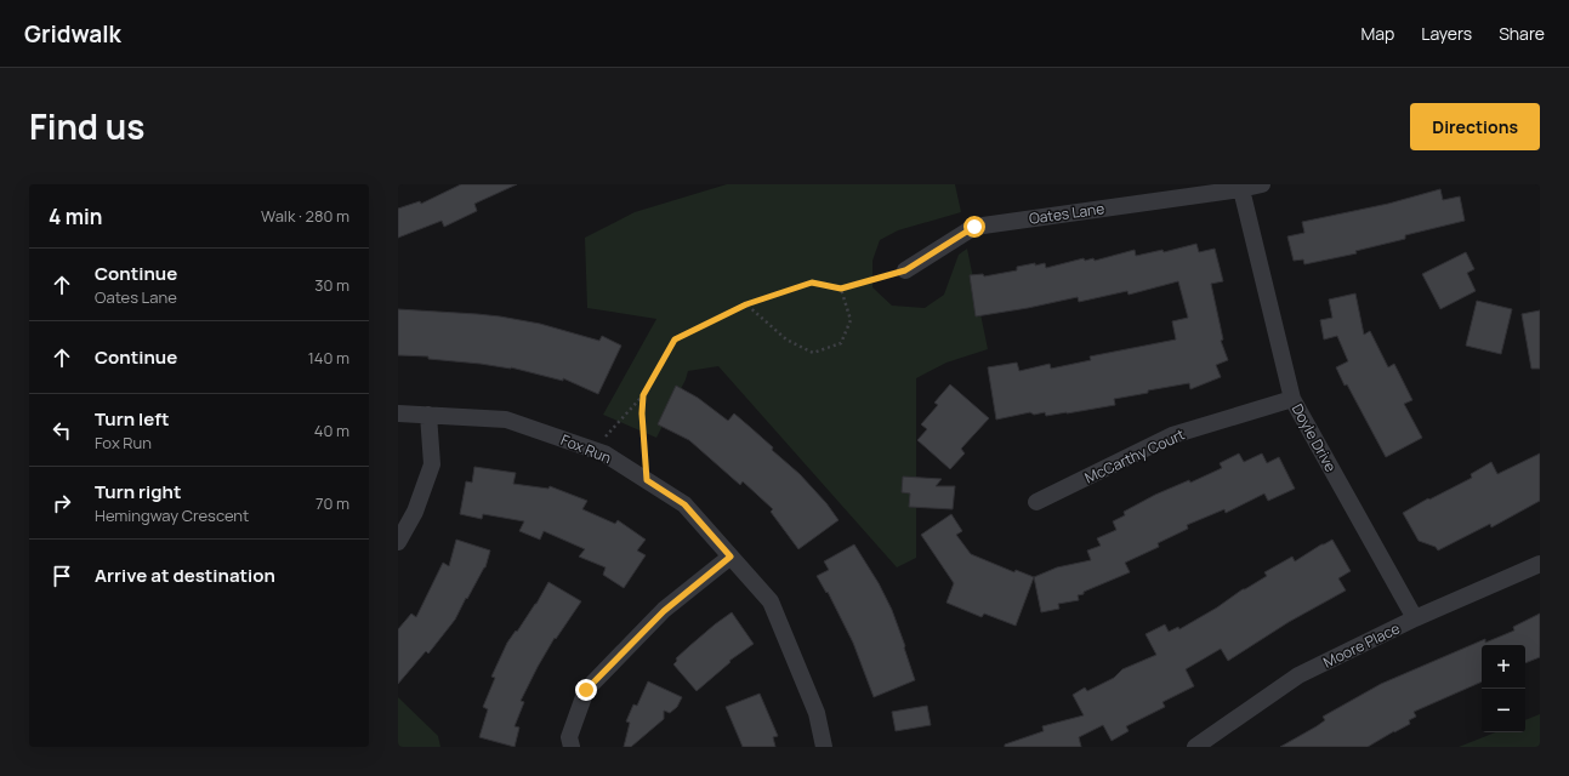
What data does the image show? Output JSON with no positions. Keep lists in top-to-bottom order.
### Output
{
  "streets": {
    "street": [
      "Oates Lane",
      "Doyle Drive",
      "Fox Run",
      "McCarthy Court",
      "Moore Place"
    ]
  },
  "crossings": [
    ["Oates Lane", "Doyle Drive"],
    ["Doyle Drive", "McCarthy Court"],
    ["Doyle Drive", "Moore Place"]
  ],
  "page": {
    "header": "Gridwalk",
    "nav": ["Map", "Layers", "Share"],
    "title": "Find us",
    "buttons": "Directions",
    "heading": ["4 min", "Walk · 280 m"],
    "list": [
      ["Continue", "Oates Lane", "30 m"],
      ["Continue", "140 m"],
      ["Turn left", "Fox Run", "40 m"],
      ["Turn right", "Hemingway Crescent", "70 m"],
      "Arrive at destination"
    ],
    "map_buttons": ["+", "−"]
  }
}
